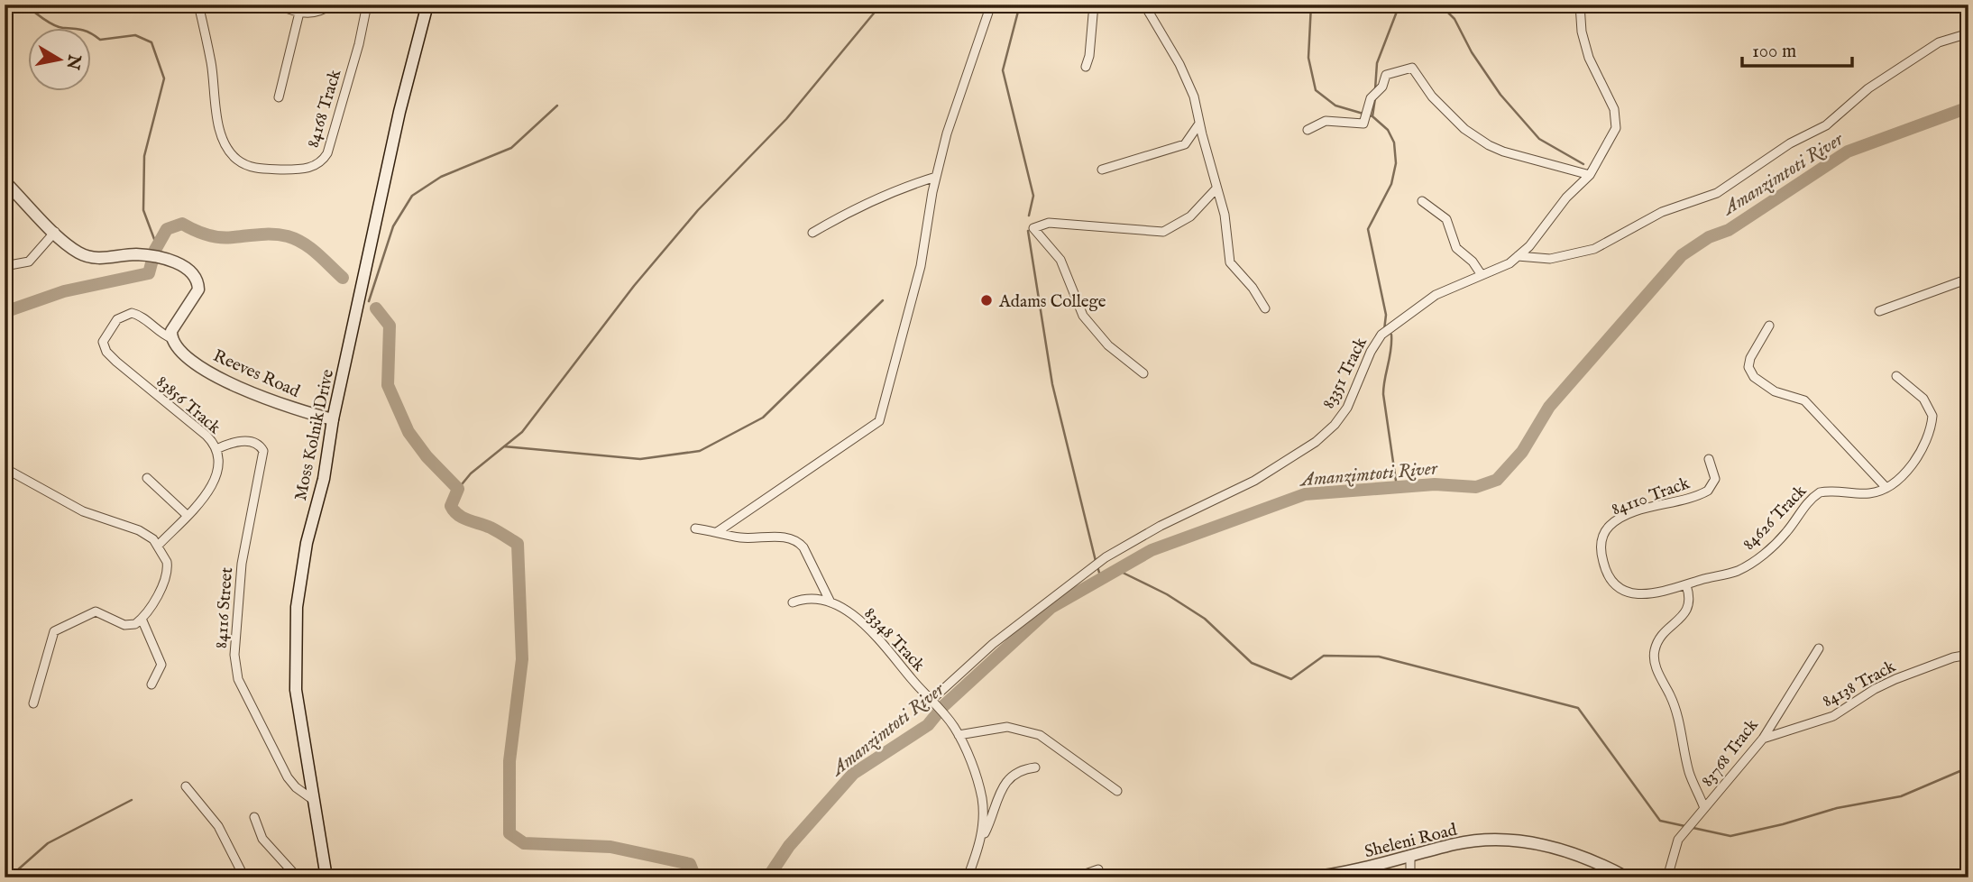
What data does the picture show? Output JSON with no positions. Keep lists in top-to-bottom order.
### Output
{
  "streets": {
    "main road": ["Reeves Road", "Moss Kolnik Drive", "Sheleni Road"],
    "street": [
      "84168 Track",
      "83351 Track",
      "83856 Track",
      "84110 Track",
      "84626 Track",
      "84116 Street",
      "83348 Track",
      "84138 Track",
      "83768 Track"
    ]
  },
  "crossings": [
    ["Reeves Road", "83856 Track"],
    ["Reeves Road", "Moss Kolnik Drive"],
    ["83351 Track", "83348 Track"],
    ["83856 Track", "84116 Street"],
    ["Moss Kolnik Drive", "84116 Street"],
    ["84110 Track", "84626 Track"],
    ["84138 Track", "83768 Track"]
  ],
  "water": ["Amanzimtoti River"],
  "places": ["Adams College"],
  "scale_bar": "100 m",
  "north": "right"
}
